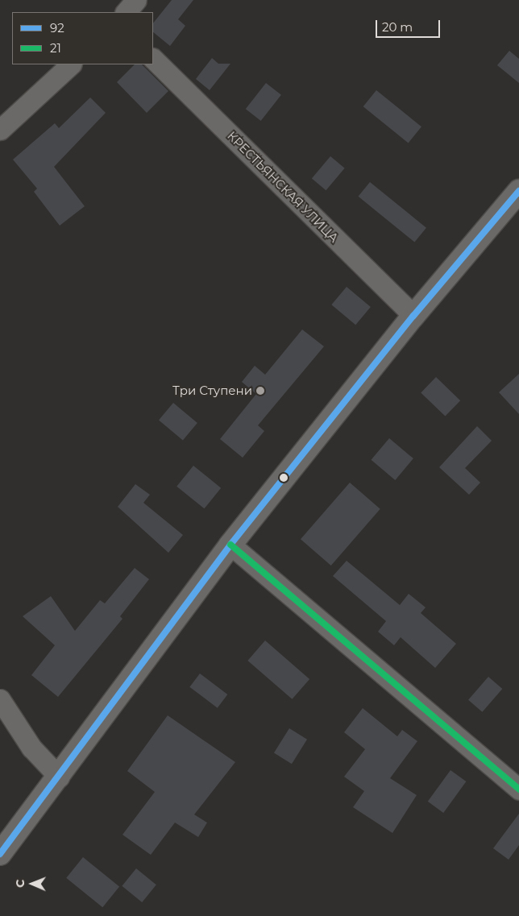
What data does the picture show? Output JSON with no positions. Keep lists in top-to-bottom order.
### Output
{
  "streets": {
    "street": ["КРЕСТЬЯНСКАЯ УЛИЦА"]
  },
  "places": ["Три Ступени"],
  "lines": ["transit line 92", "transit line 21"],
  "legend": ["92", "21"],
  "scale_bar": "20 m",
  "north": "left"
}
